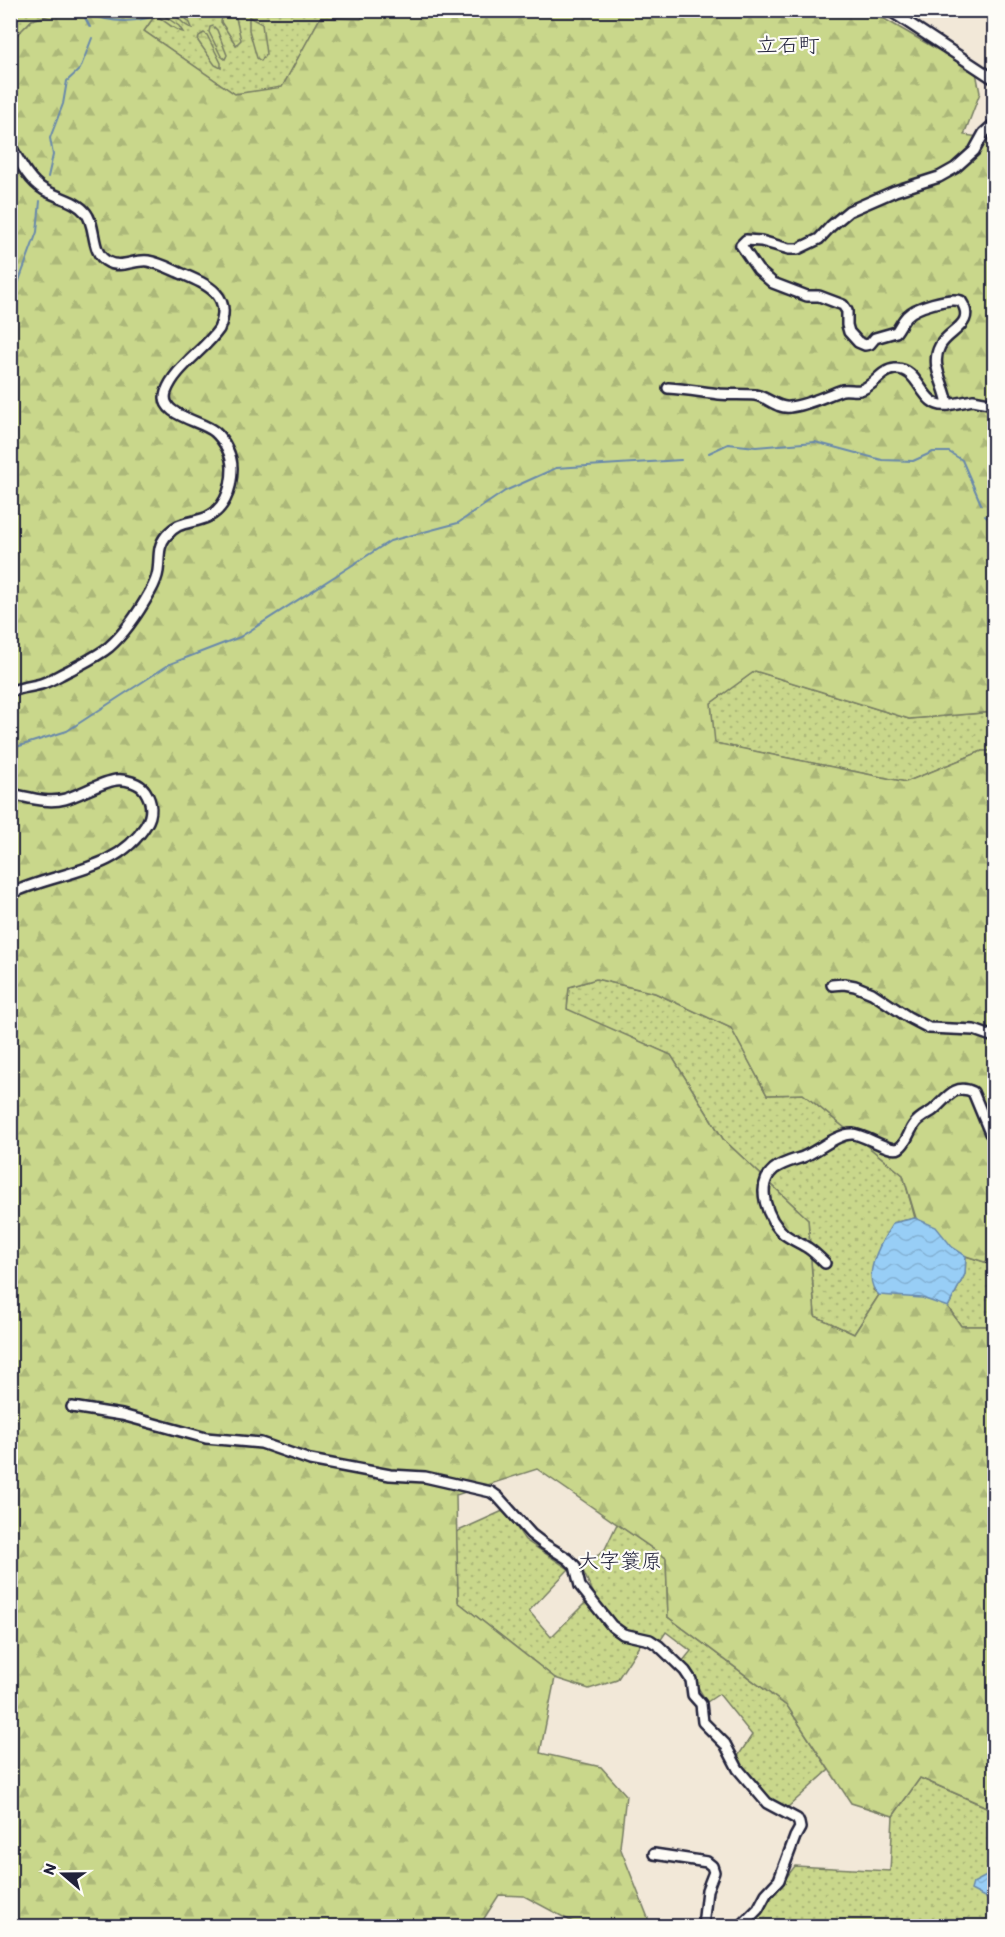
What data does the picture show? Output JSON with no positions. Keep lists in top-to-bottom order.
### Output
{
  "districts": ["立石町", "大字簑原"],
  "north": "left"
}
